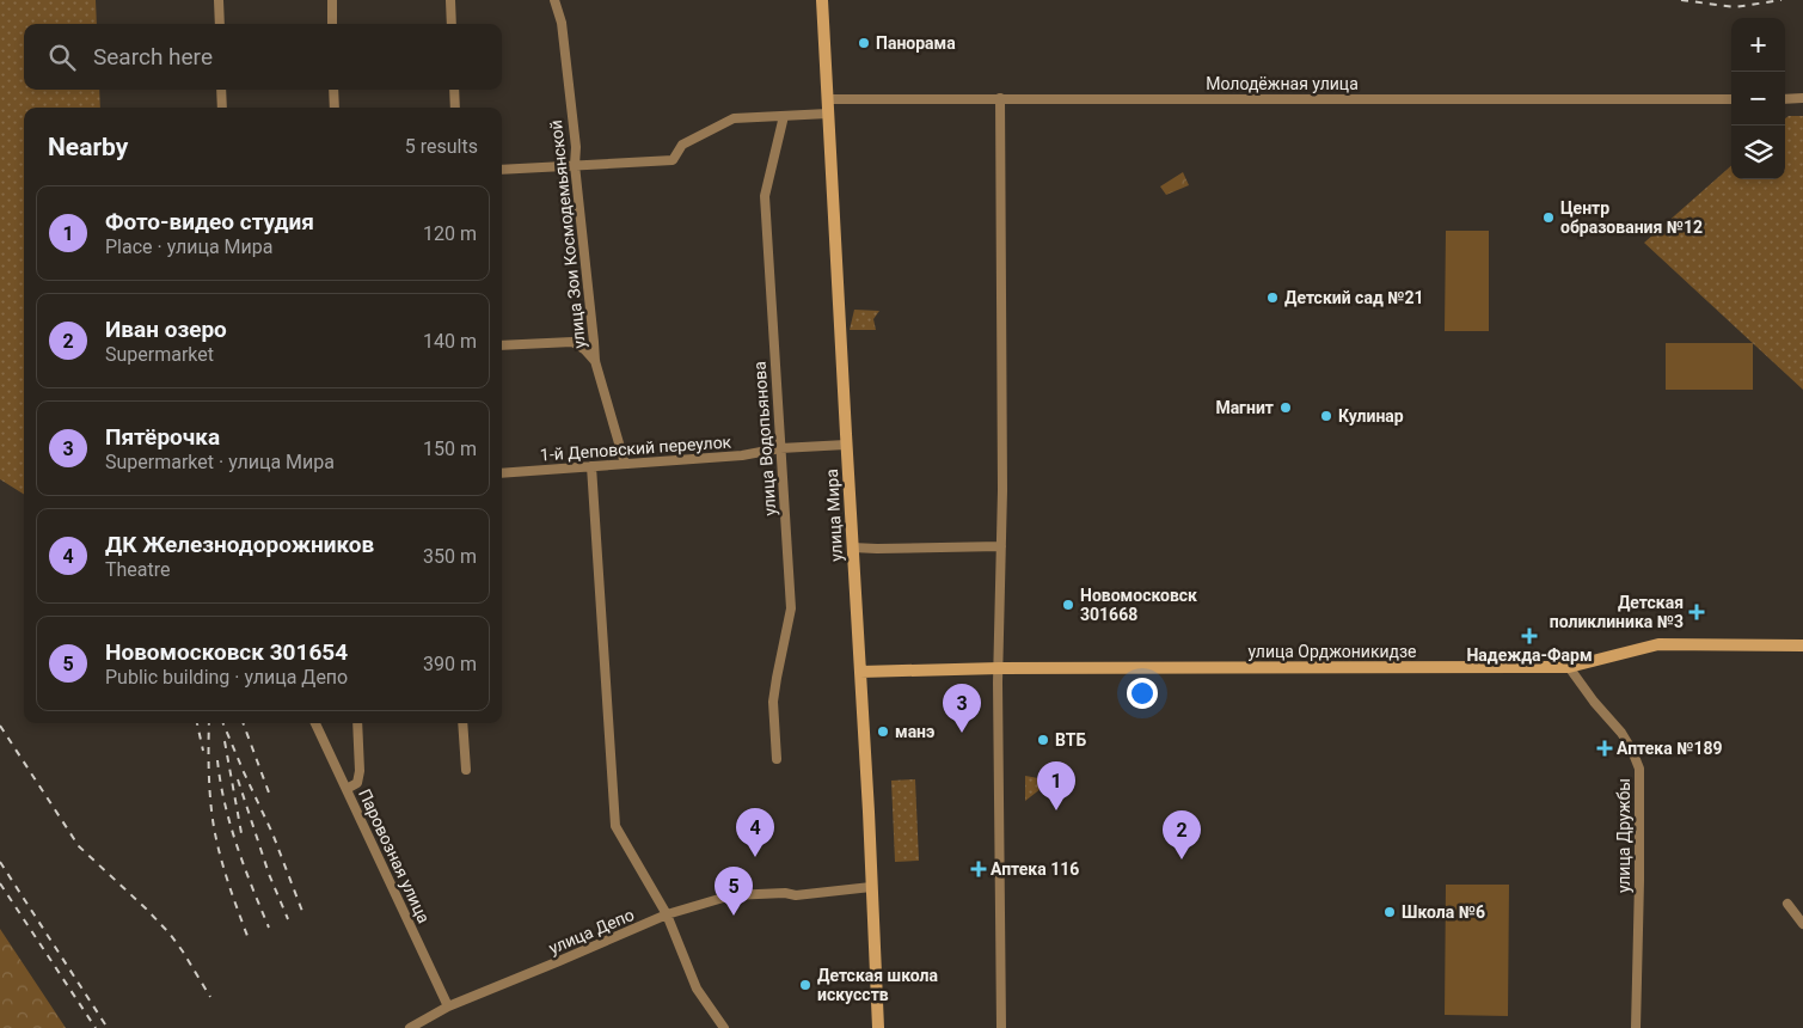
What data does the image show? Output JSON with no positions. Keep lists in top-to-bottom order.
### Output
{
  "streets": {
    "main road": ["улица Мира", "улица Орджоникидзе"],
    "street": [
      "Молодёжная улица",
      "улица Зои Космодемьянской",
      "улица Водопьянова",
      "1-й Деповский переулок",
      "улица Дружбы",
      "Паровозная улица",
      "улица Депо"
    ]
  },
  "crossings": [
    ["Молодёжная улица", "улица Мира"],
    ["улица Зои Космодемьянской", "1-й Деповский переулок"],
    ["улица Водопьянова", "1-й Деповский переулок"],
    ["1-й Деповский переулок", "улица Мира"],
    ["улица Мира", "улица Орджоникидзе"],
    ["улица Мира", "улица Депо"],
    ["улица Орджоникидзе", "улица Дружбы"],
    ["Паровозная улица", "улица Депо"]
  ],
  "places": {
    "other": [
      "Панорама",
      "Центр образования №12",
      "Детский сад №21",
      "Магнит",
      "Кулинар",
      "Новомосковск 301668",
      "манэ",
      "ВТБ",
      "Школа №6",
      "Детская школа искусств"
    ],
    "health": [
      "Детская поликлиника №3",
      "Надежда-Фарм",
      "Аптека №189",
      "Аптека 116"
    ]
  },
  "page": {
    "map_buttons": ["+", "−"],
    "search": "Search here",
    "heading": ["Nearby", "5 results"],
    "list": [
      {
        "mark": "1",
        "name": "Фото-видео студия",
        "note": "Place · улица Мира",
        "value": "120 m"
      },
      {
        "mark": "2",
        "name": "Иван озеро",
        "note": "Supermarket",
        "value": "140 m"
      },
      {
        "mark": "3",
        "name": "Пятёрочка",
        "note": "Supermarket · улица Мира",
        "value": "150 m"
      },
      {
        "mark": "4",
        "name": "ДК Железнодорожников",
        "note": "Theatre",
        "value": "350 m"
      },
      {
        "mark": "5",
        "name": "Новомосковск 301654",
        "note": "Public building · улица Депо",
        "value": "390 m"
      }
    ],
    "pins": [
      "3",
      "1",
      "4",
      "2",
      "5"
    ]
  }
}
